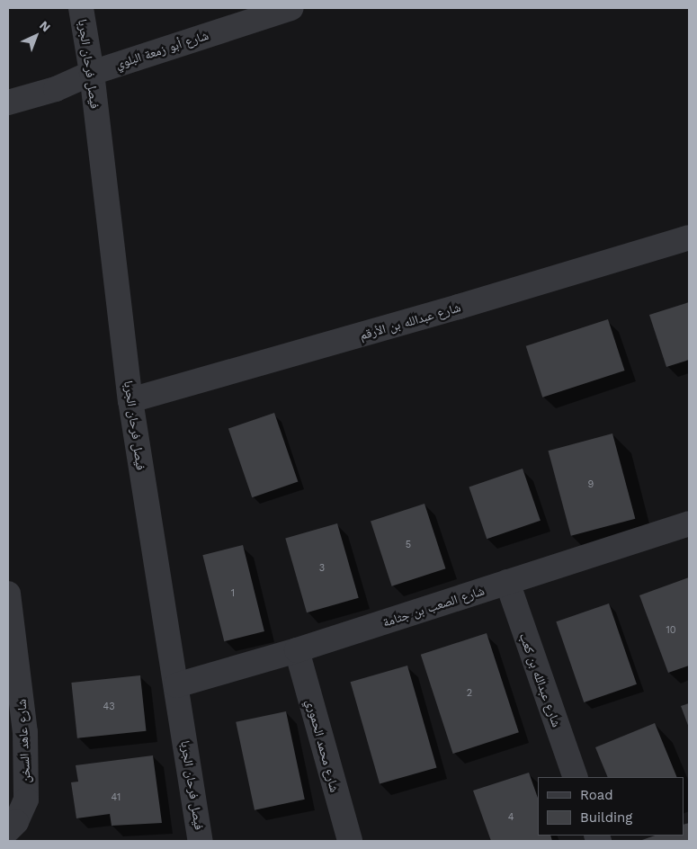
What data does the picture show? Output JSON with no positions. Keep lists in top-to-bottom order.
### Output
{
  "streets": {
    "street": [
      "شارع أبو زمعة البلوي",
      "فيصل فرحان الجربا",
      "شارع عبدالله بن الأرقم",
      "شارع الصعب بن جثامة",
      "شارع عبدالله بن كعب",
      "شارع عاهد السخن",
      "شارع محمد الحموري"
    ]
  },
  "crossings": [
    ["شارع أبو زمعة البلوي", "فيصل فرحان الجربا"],
    ["فيصل فرحان الجربا", "شارع عبدالله بن الأرقم"],
    ["فيصل فرحان الجربا", "شارع الصعب بن جثامة"],
    ["شارع الصعب بن جثامة", "شارع عبدالله بن كعب"],
    ["شارع الصعب بن جثامة", "شارع محمد الحموري"]
  ],
  "house_numbers": [
    "9",
    "5",
    "3",
    "1",
    "10",
    "2",
    "43",
    "41",
    "4"
  ],
  "legend": ["Road", "Building"],
  "north": "top right"
}
